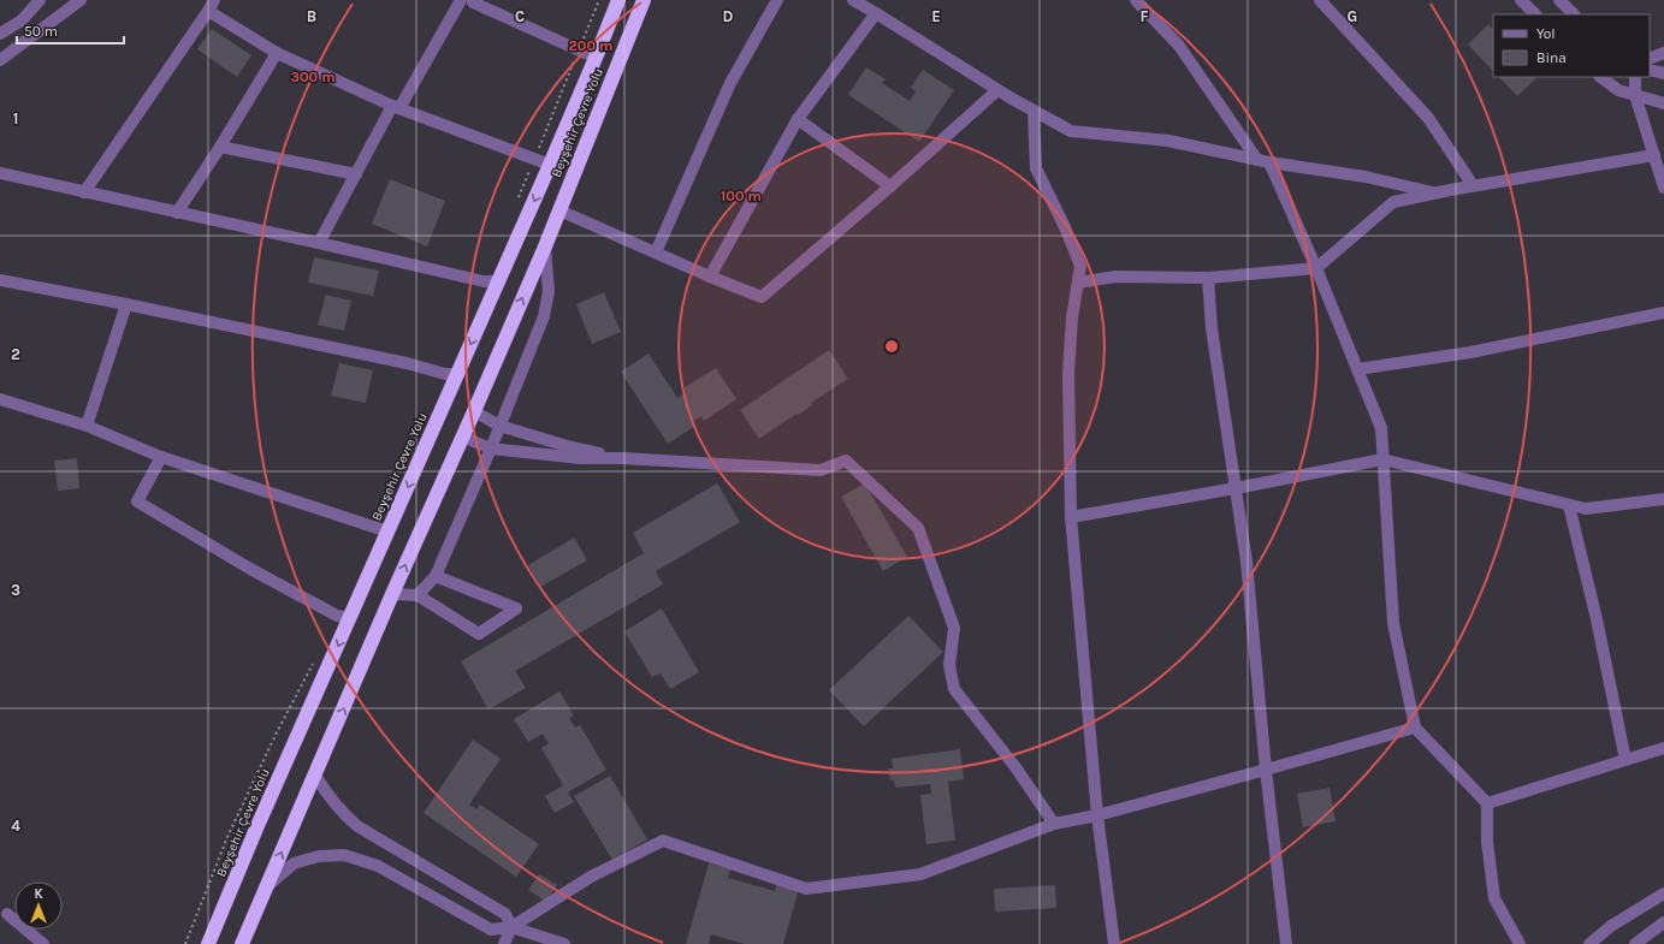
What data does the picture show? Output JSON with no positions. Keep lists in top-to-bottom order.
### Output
{
  "streets": {
    "highway": ["Beyşehir Çevre Yolu"]
  },
  "legend": ["Yol", "Bina"],
  "scale_bar": "50 m",
  "north": "top",
  "grid": {
    "columns": [
      "B",
      "C",
      "D",
      "E",
      "F",
      "G"
    ],
    "rows": [
      "1",
      "2",
      "3",
      "4"
    ]
  },
  "rings": ["200 m", "300 m", "100 m"]
}
